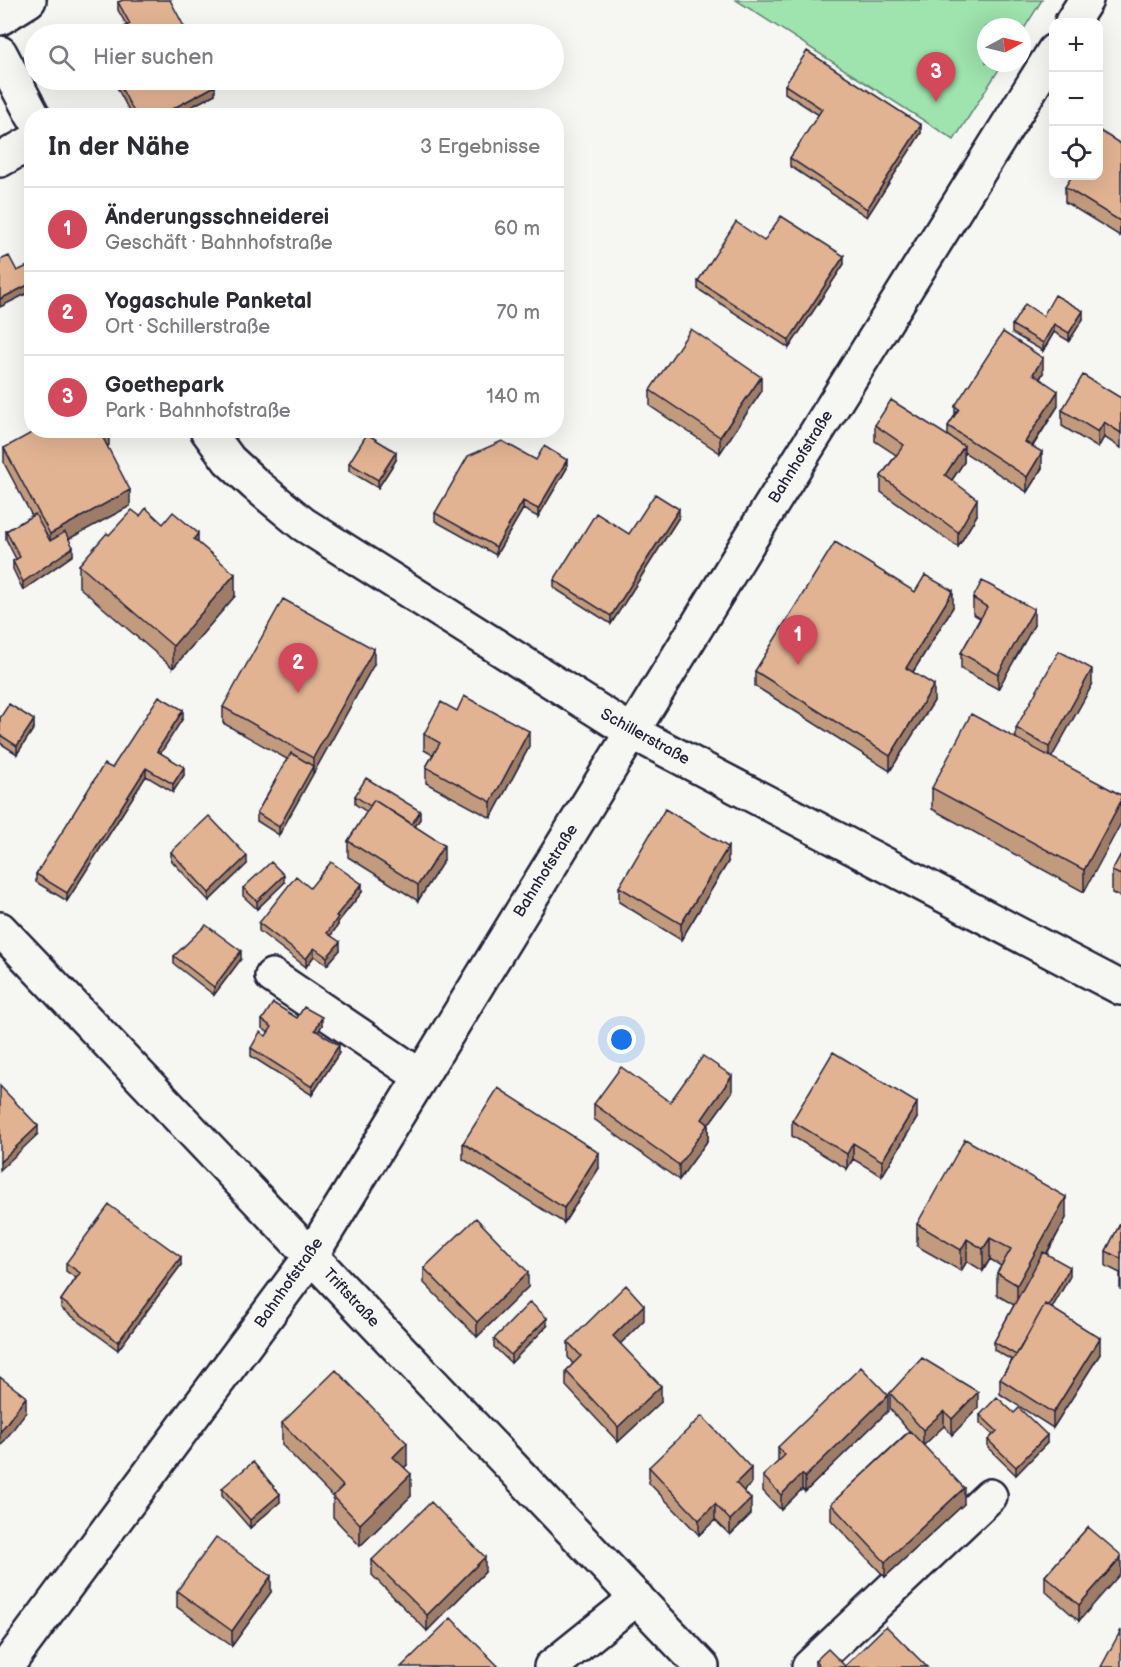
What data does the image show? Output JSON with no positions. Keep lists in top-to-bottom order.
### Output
{
  "streets": {
    "street": ["Bahnhofstraße", "Schillerstraße", "Triftstraße"]
  },
  "crossings": [
    ["Bahnhofstraße", "Schillerstraße"],
    ["Bahnhofstraße", "Triftstraße"]
  ],
  "north": "right",
  "page": {
    "map_buttons": ["+", "−"],
    "search": "Hier suchen",
    "pins": ["3", "1", "2"],
    "heading": ["In der Nähe", "3 Ergebnisse"],
    "list": [
      {
        "mark": "1",
        "name": "Änderungsschneiderei",
        "note": "Geschäft · Bahnhofstraße",
        "value": "60 m"
      },
      {
        "mark": "2",
        "name": "Yogaschule Panketal",
        "note": "Ort · Schillerstraße",
        "value": "70 m"
      },
      {
        "mark": "3",
        "name": "Goethepark",
        "note": "Park · Bahnhofstraße",
        "value": "140 m"
      }
    ]
  }
}
